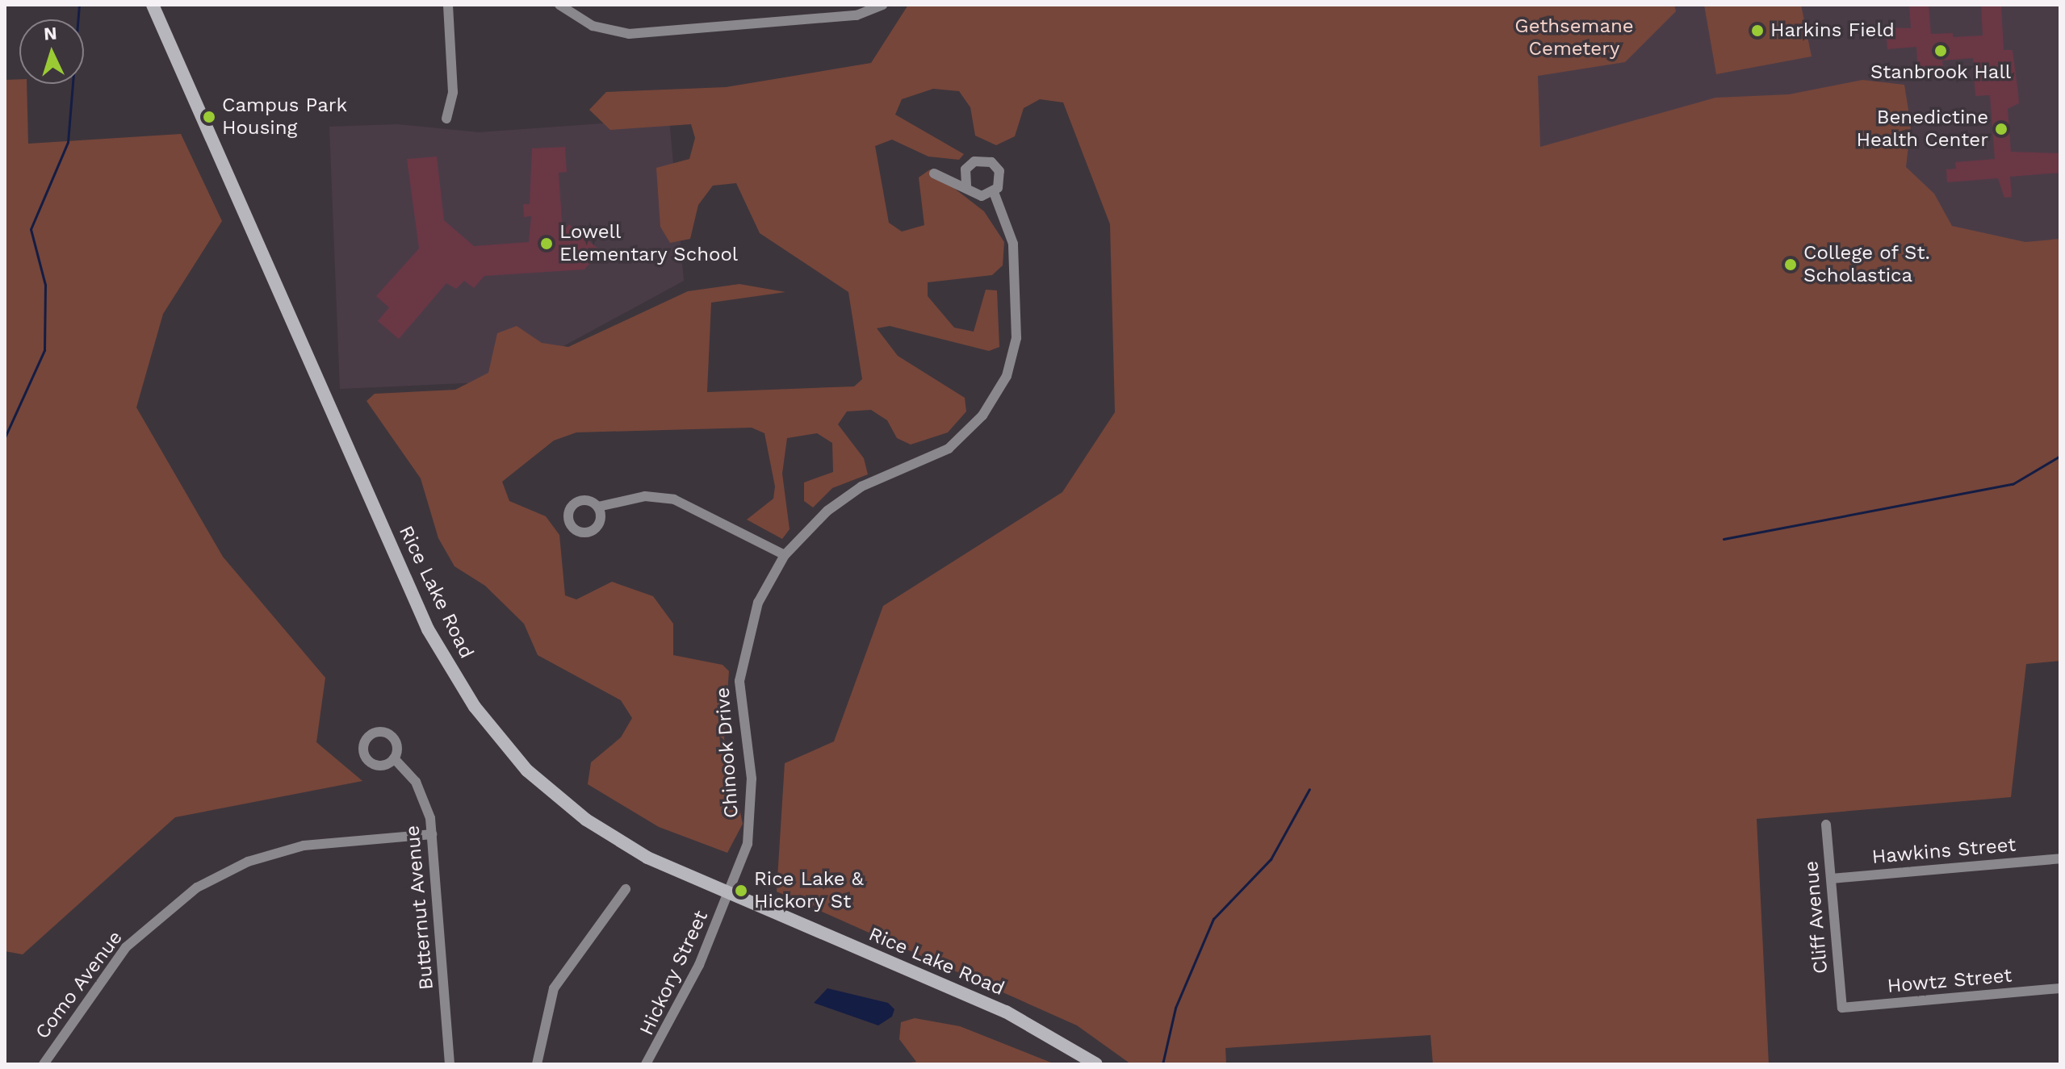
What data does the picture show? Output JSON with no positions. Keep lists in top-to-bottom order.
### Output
{
  "streets": {
    "main road": ["Rice Lake Road"],
    "street": [
      "Chinook Drive",
      "Hawkins Street",
      "Butternut Avenue",
      "Cliff Avenue",
      "Hickory Street",
      "Howtz Street",
      "Como Avenue"
    ]
  },
  "crossings": [
    ["Rice Lake Road", "Chinook Drive"],
    ["Rice Lake Road", "Hickory Street"],
    ["Chinook Drive", "Hickory Street"],
    ["Hawkins Street", "Cliff Avenue"],
    ["Butternut Avenue", "Como Avenue"],
    ["Cliff Avenue", "Howtz Street"]
  ],
  "parks": ["Gethsemane Cemetery"],
  "places": [
    "Harkins Field",
    "Stanbrook Hall",
    "Campus Park Housing",
    "Benedictine Health Center",
    "Lowell Elementary School",
    "College of St. Scholastica",
    "Rice Lake & Hickory St"
  ],
  "north": "top"
}
